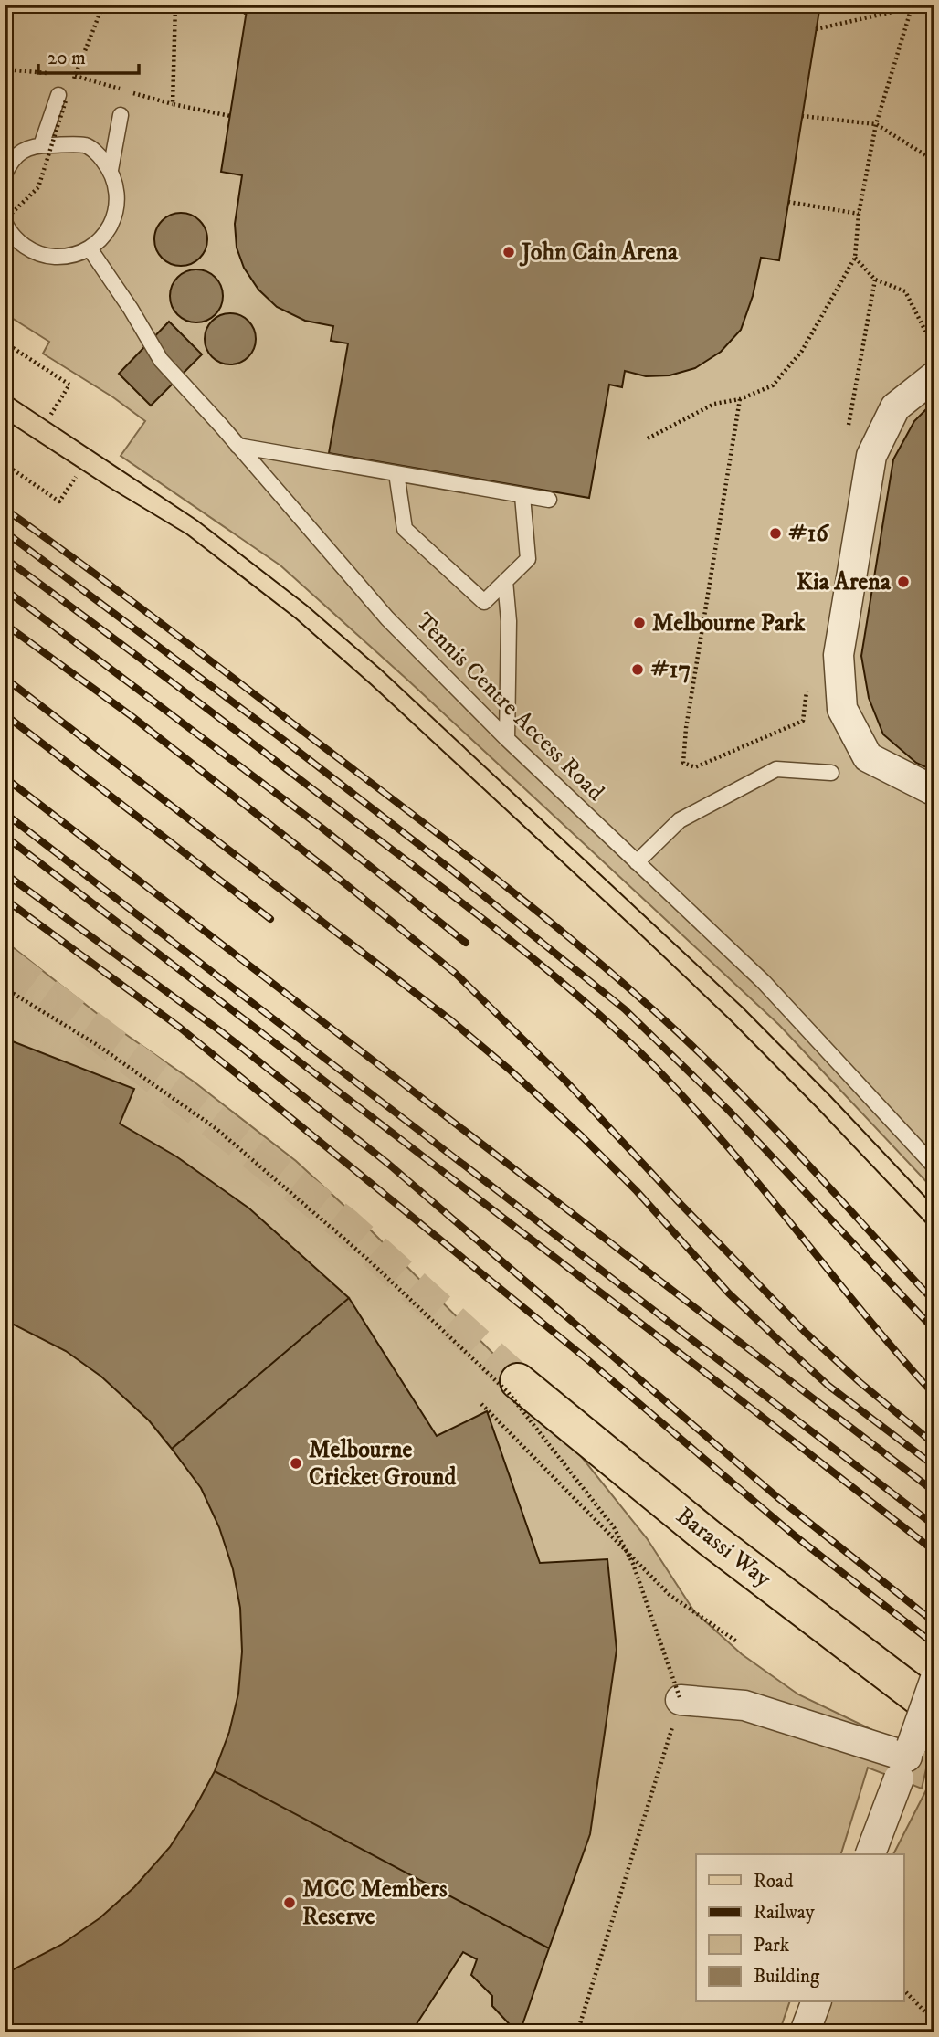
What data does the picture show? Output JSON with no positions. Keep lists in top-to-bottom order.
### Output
{
  "streets": {
    "main road": ["Barassi Way"],
    "lane": ["Tennis Centre Access Road"]
  },
  "places": [
    "John Cain Arena",
    "#16",
    "Kia Arena",
    "Melbourne Park",
    "#17",
    "Melbourne Cricket Ground",
    "MCC Members Reserve"
  ],
  "legend": [
    "Road",
    "Railway",
    "Park",
    "Building"
  ],
  "scale_bar": "20 m"
}
